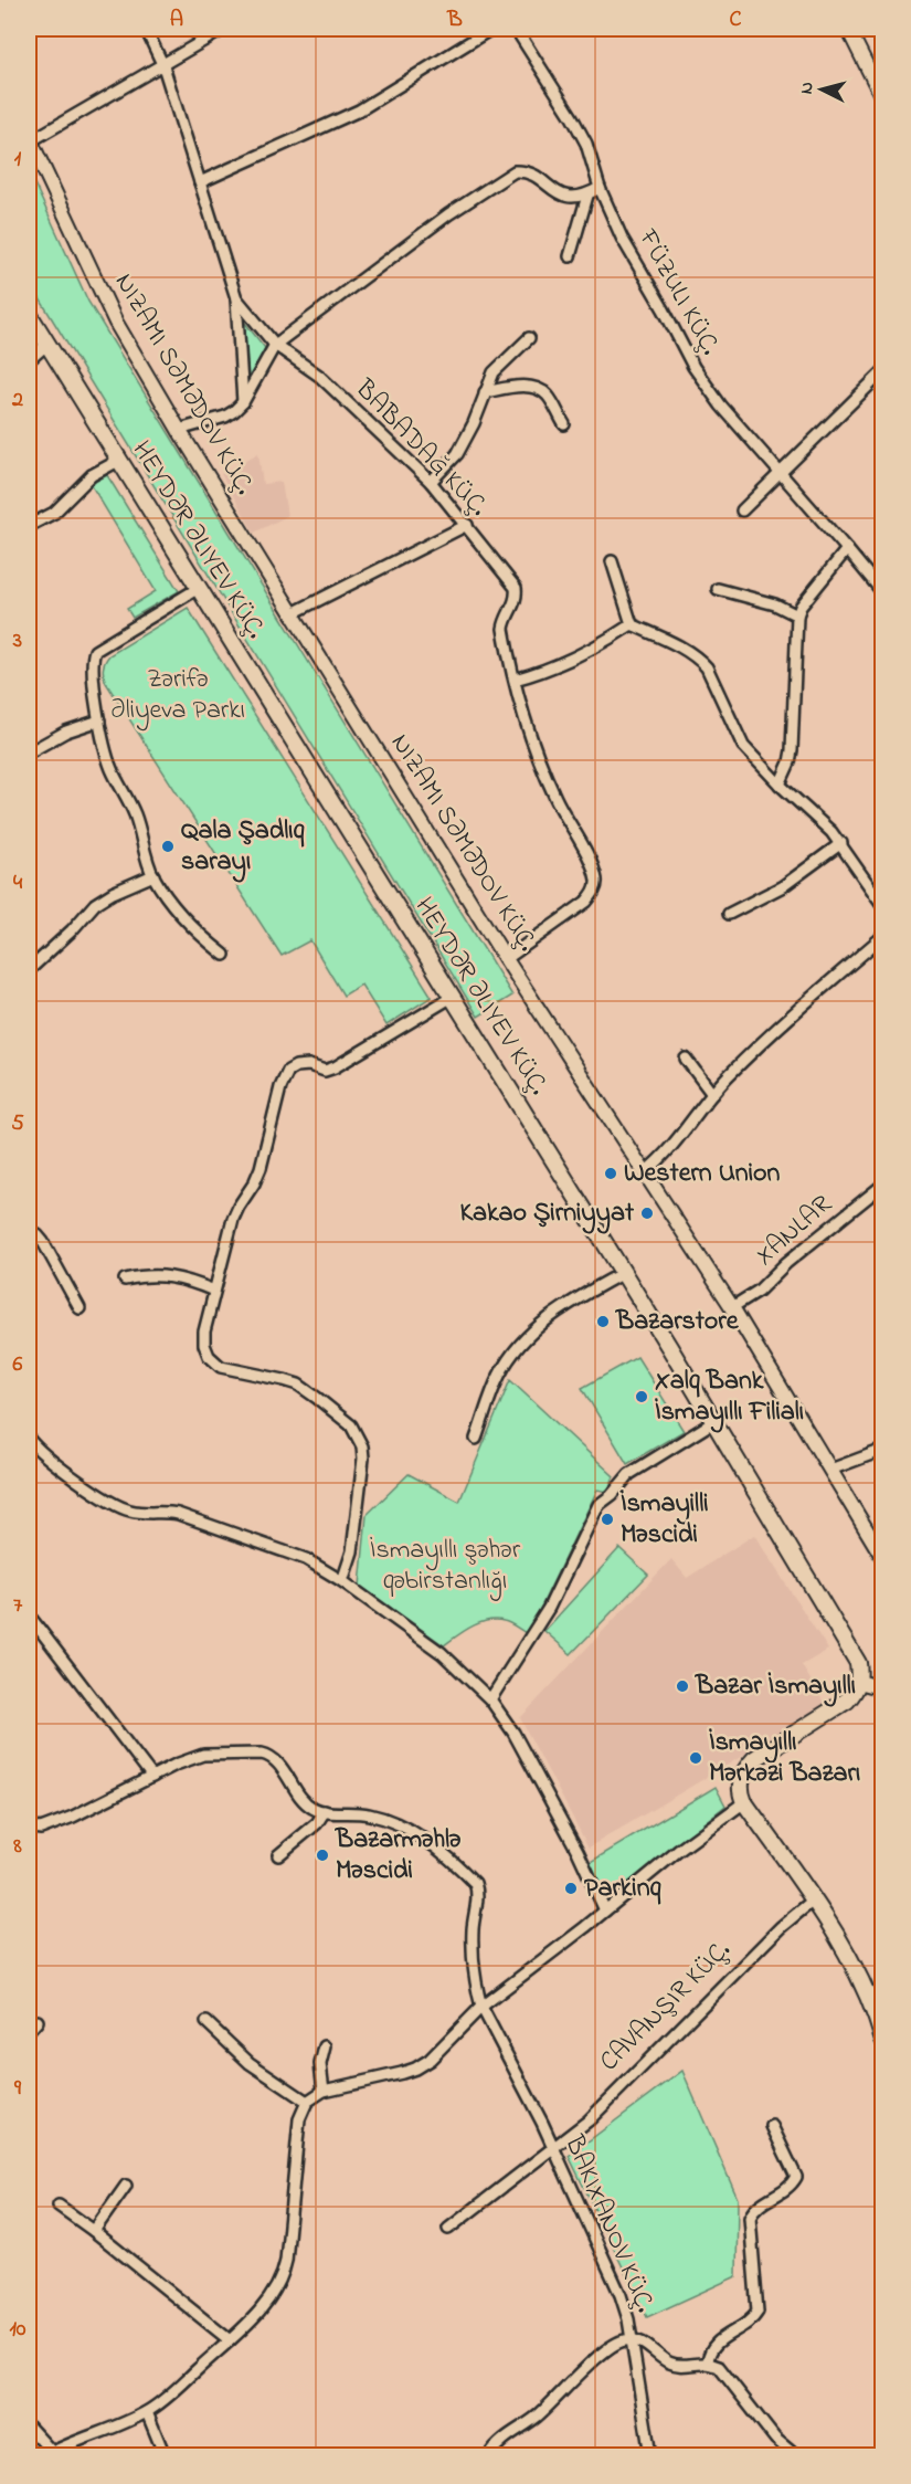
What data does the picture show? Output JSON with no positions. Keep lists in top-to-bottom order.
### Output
{
  "streets": {
    "main road": ["HEYDƏR ƏLIYEV KÜÇ."],
    "street": [
      "FÜZULI KÜÇ.",
      "NIZAMI SƏMƏDOV KÜÇ.",
      "BABADAĞ KÜÇ.",
      "XANLAR"
    ]
  },
  "crossings": [
    ["NIZAMI SƏMƏDOV KÜÇ.", "BABADAĞ KÜÇ."],
    ["NIZAMI SƏMƏDOV KÜÇ.", "XANLAR"]
  ],
  "parks": ["Zərifə Əliyeva Parkı", "İsmayıllı şəhər qəbirstanlığı"],
  "places": [
    "Qala Şadlıq sarayı",
    "Western Union",
    "Kakao Şirniyyat",
    "Bazarstore",
    "Xalq Bank İsmayıllı Filialı",
    "İsmayilli Məscidi",
    "Bazar İsmayıllı",
    "İsmayıllı Mərkəzi Bazarı",
    "Bazarməhlə Məscidi",
    "Parkinq"
  ],
  "north": "left",
  "grid": {
    "columns": ["A", "B", "C"],
    "rows": [
      "1",
      "2",
      "3",
      "4",
      "5",
      "6",
      "7",
      "8",
      "9",
      "10"
    ]
  }
}
